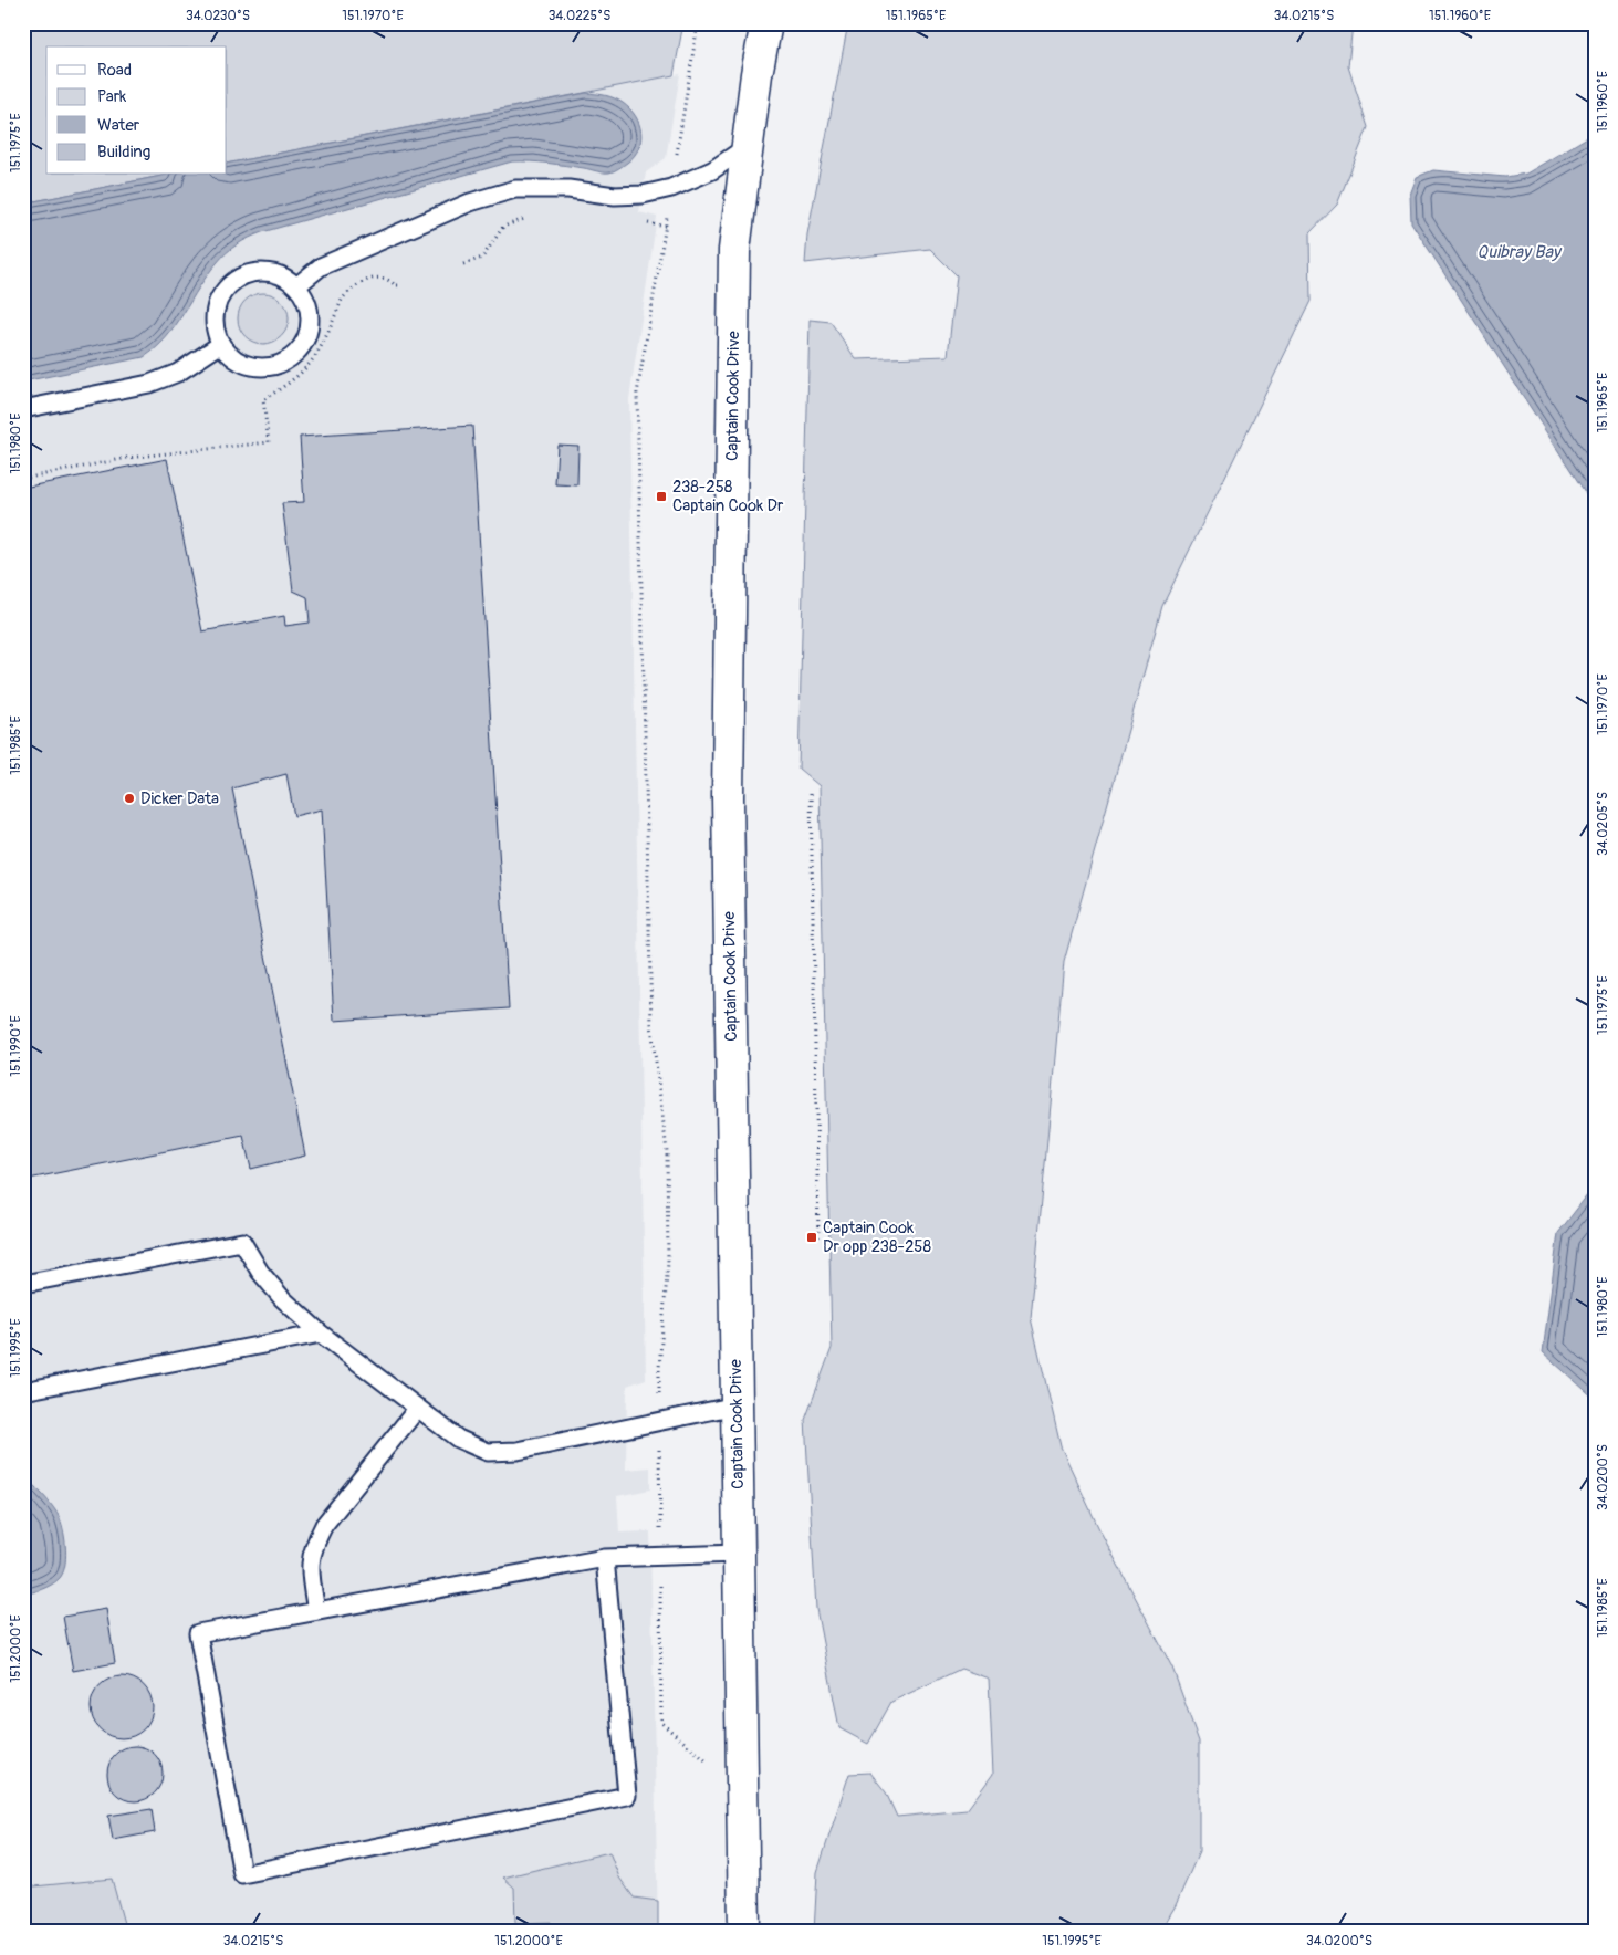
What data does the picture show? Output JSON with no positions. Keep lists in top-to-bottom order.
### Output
{
  "streets": {
    "main road": ["Captain Cook Drive"]
  },
  "water": ["Quibray Bay"],
  "places": {
    "transit": ["238-258 Captain Cook Dr", "Captain Cook Dr opp 238-258"],
    "other": ["Dicker Data"]
  },
  "legend": [
    "Road",
    "Park",
    "Water",
    "Building"
  ],
  "coordinates": [
    "34.0230°S",
    "151.1970°E",
    "34.0225°S",
    "151.1965°E",
    "34.0215°S",
    "151.1960°E",
    "151.1975°E",
    "151.1980°E",
    "151.1985°E",
    "34.0205°S",
    "151.1990°E",
    "151.1995°E",
    "34.0200°S",
    "151.2000°E"
  ]
}
